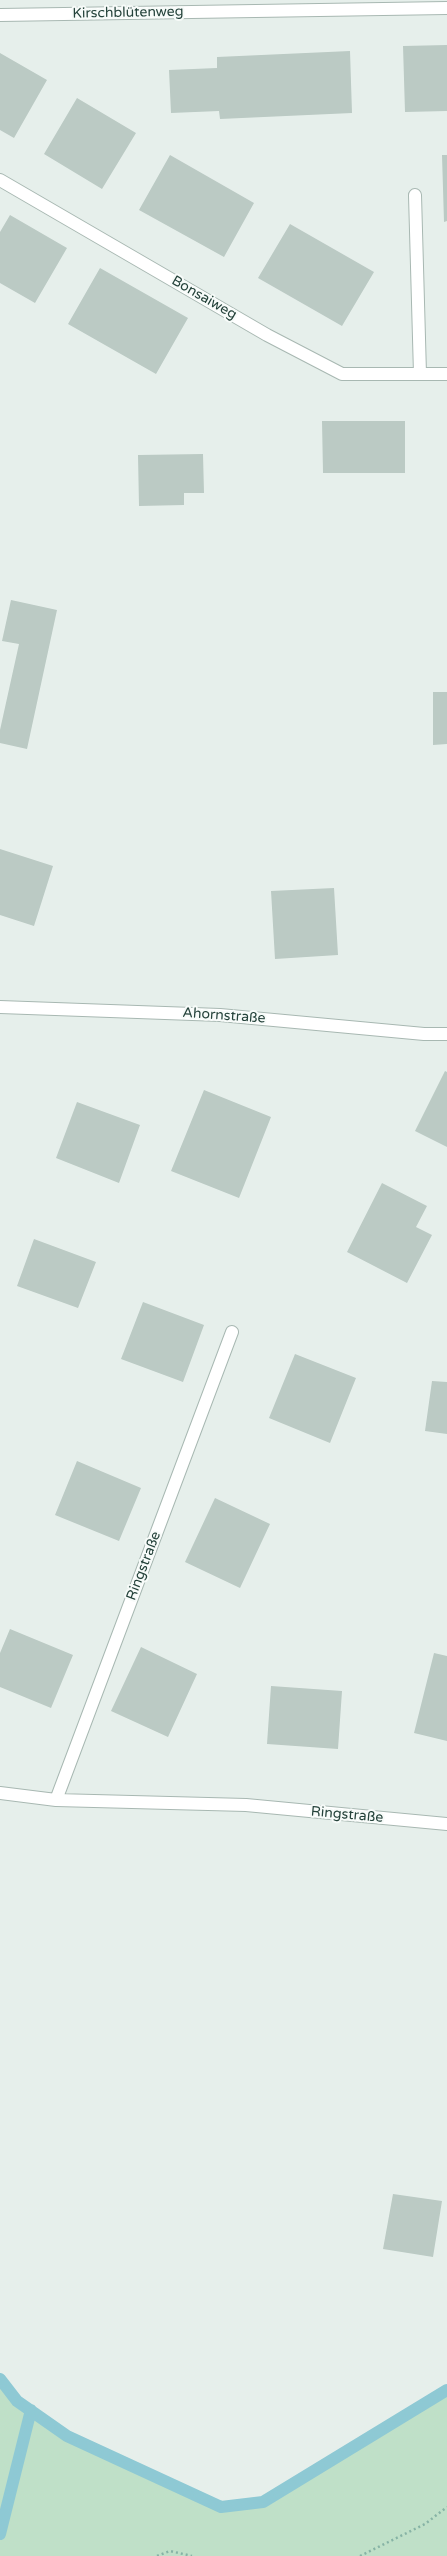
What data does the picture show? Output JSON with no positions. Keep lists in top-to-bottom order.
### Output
{
  "streets": {
    "street": [
      "Kirschblütenweg",
      "Bonsaiweg",
      "Ahornstraße",
      "Ringstraße"
    ]
  }
}
